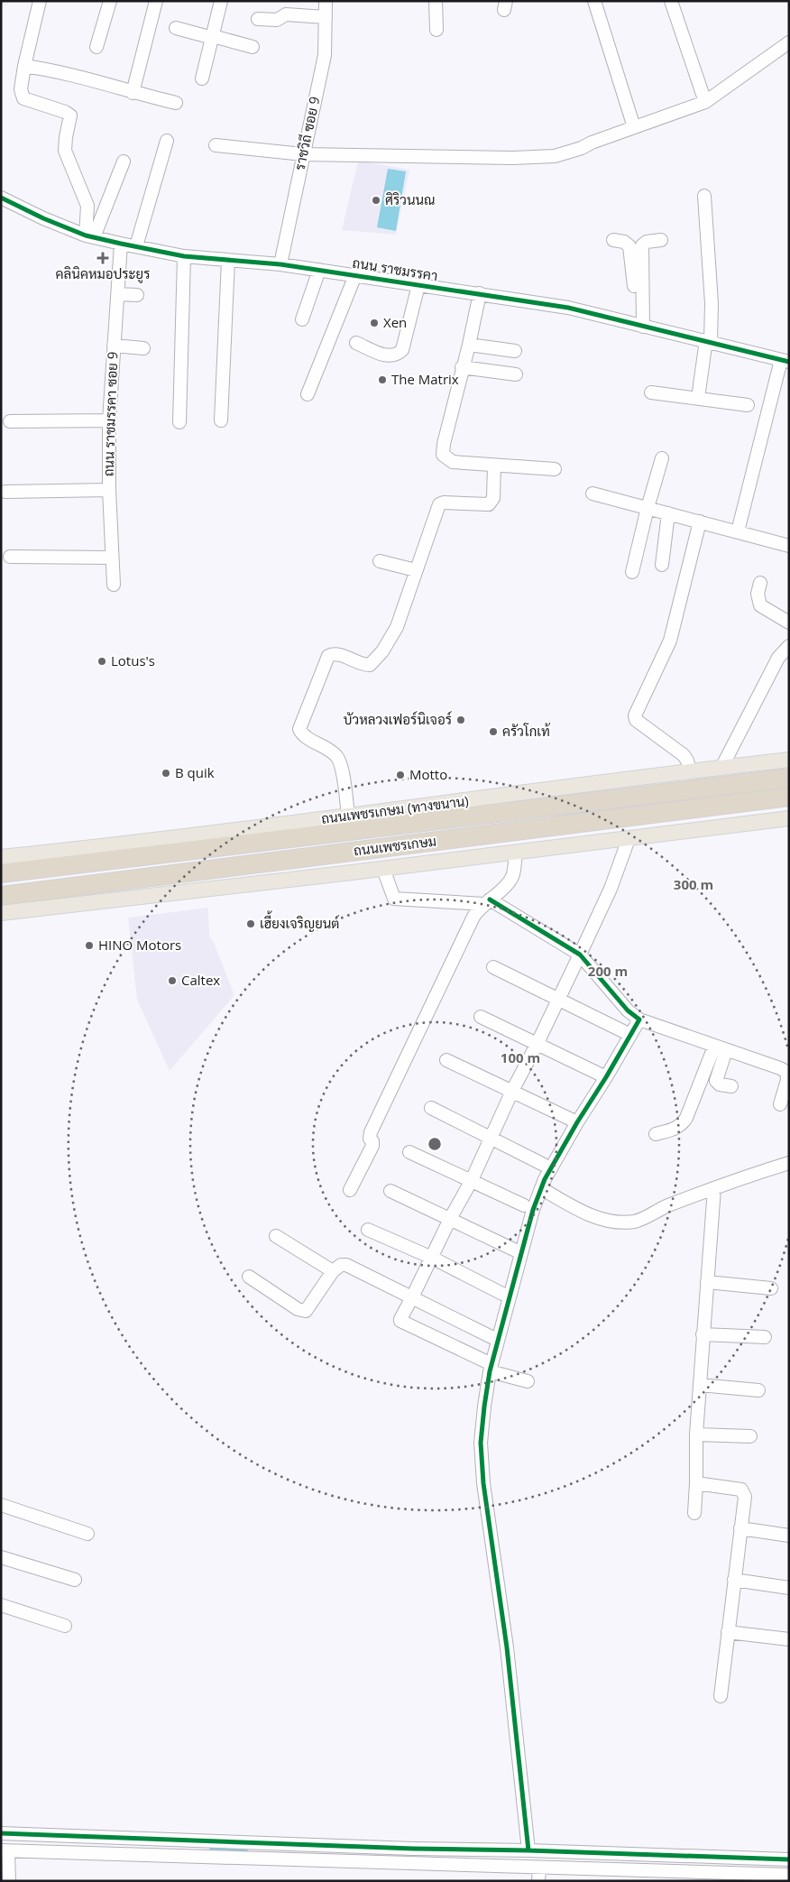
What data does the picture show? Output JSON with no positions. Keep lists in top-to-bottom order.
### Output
{
  "streets": {
    "highway": ["ถนนเพชรเกษม"],
    "main road": ["ถนนเพชรเกษม (ทางขนาน)"],
    "street": ["ราชวิถี ซอย 9", "ถนน ราชมรรคา", "ถนน ราชมรรคา ซอย 9"]
  },
  "crossings": [
    ["ราชวิถี ซอย 9", "ถนน ราชมรรคา"],
    ["ถนน ราชมรรคา", "ถนน ราชมรรคา ซอย 9"]
  ],
  "places": {
    "other": [
      "ศิริวนนณ",
      "Xen",
      "The Matrix",
      "Lotus's",
      "บัวหลวงเฟอร์นิเจอร์",
      "ครัวโกเท้",
      "B quik",
      "Motto",
      "เฮี้ยงเจริญยนต์",
      "HINO Motors",
      "Caltex"
    ],
    "health": ["คลินิคหมอประยูร"]
  },
  "rings": ["300 m", "200 m", "100 m"]
}
